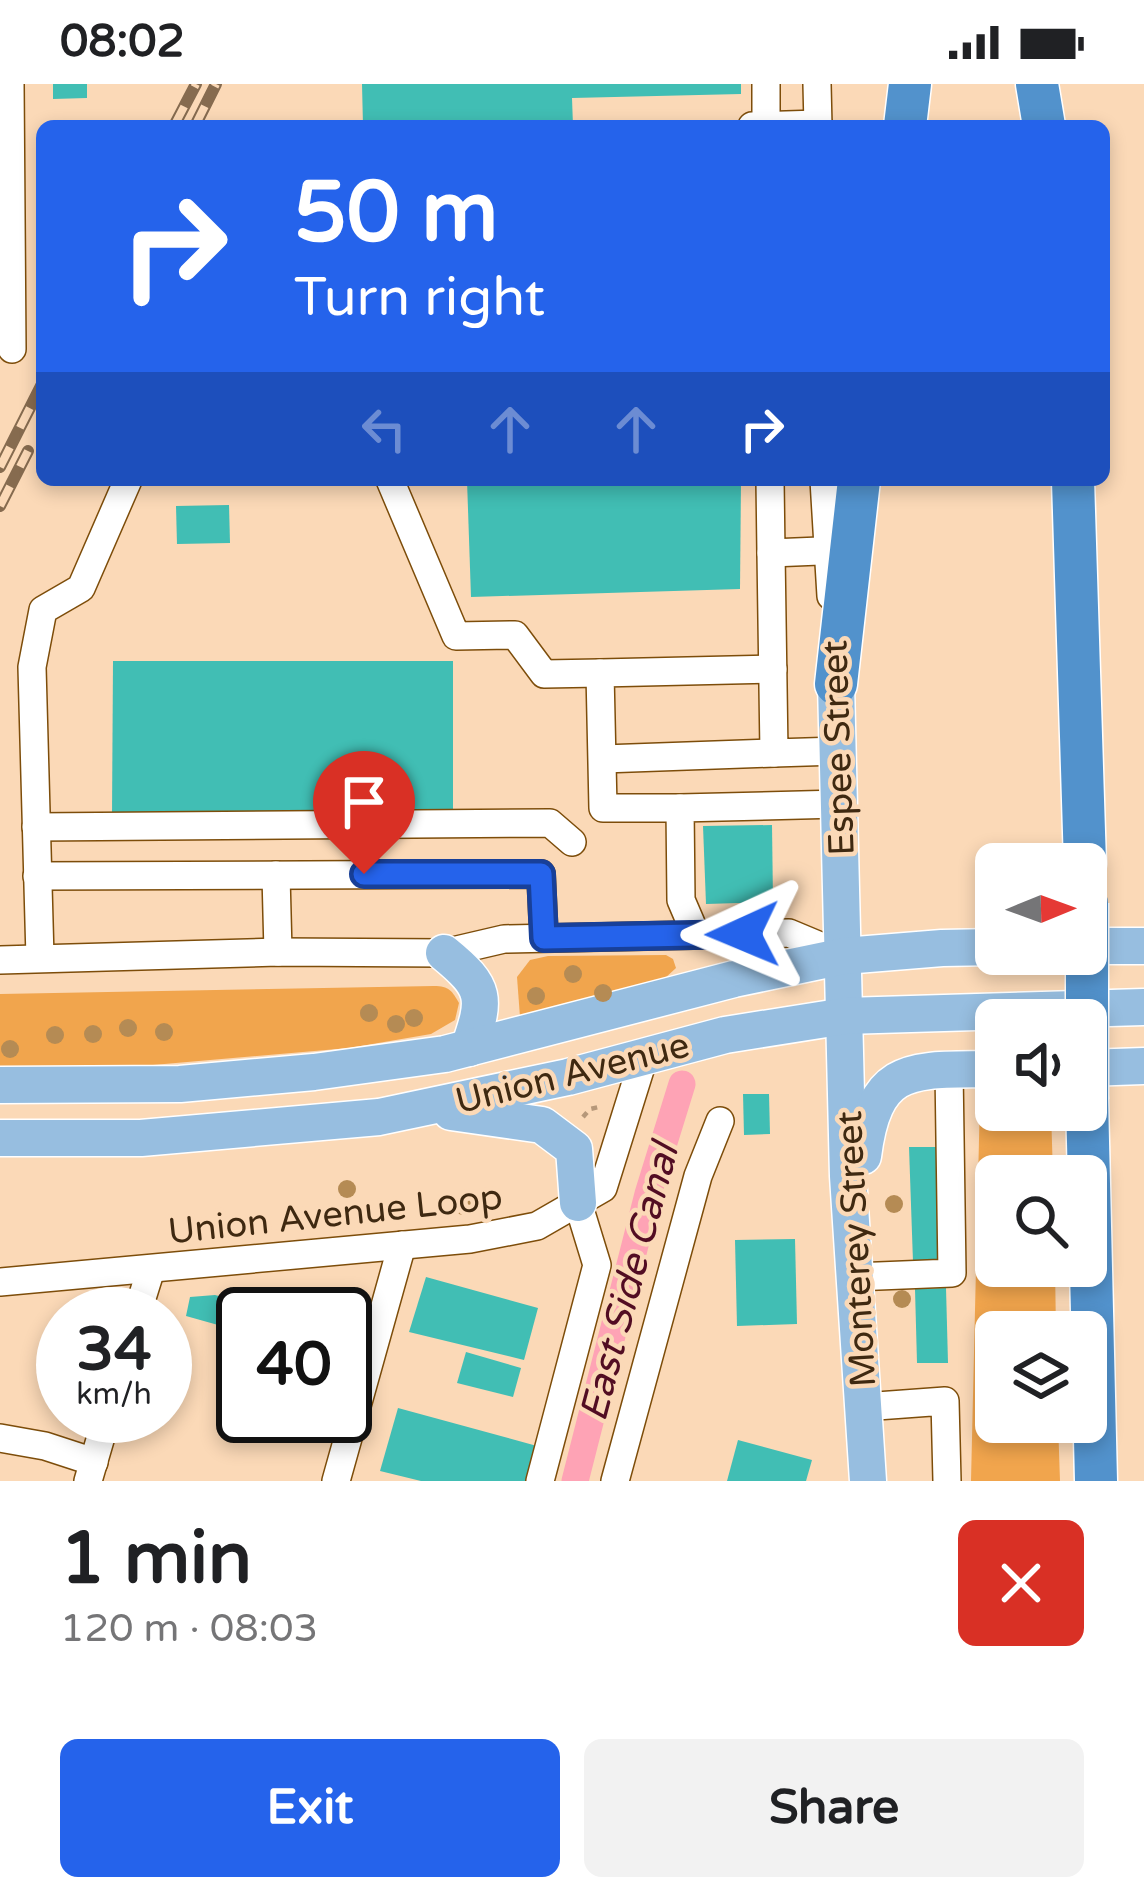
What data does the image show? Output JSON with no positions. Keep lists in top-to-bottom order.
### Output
{
  "streets": {
    "main road": ["Espee Street", "Union Avenue", "Monterey Street"],
    "street": ["Union Avenue Loop"]
  },
  "crossings": [
    ["Espee Street", "Union Avenue"],
    ["Espee Street", "Monterey Street"],
    ["Union Avenue", "Union Avenue Loop"],
    ["Union Avenue", "Monterey Street"]
  ],
  "water": ["East Side Canal"],
  "north": "right",
  "page": {
    "status": "08:02",
    "turn": ["50 m", "Turn right"],
    "speed": "34 km/h",
    "limit": "40",
    "heading": ["1 min", "120 m · 08:03"],
    "buttons": ["Exit", "Share"]
  }
}
